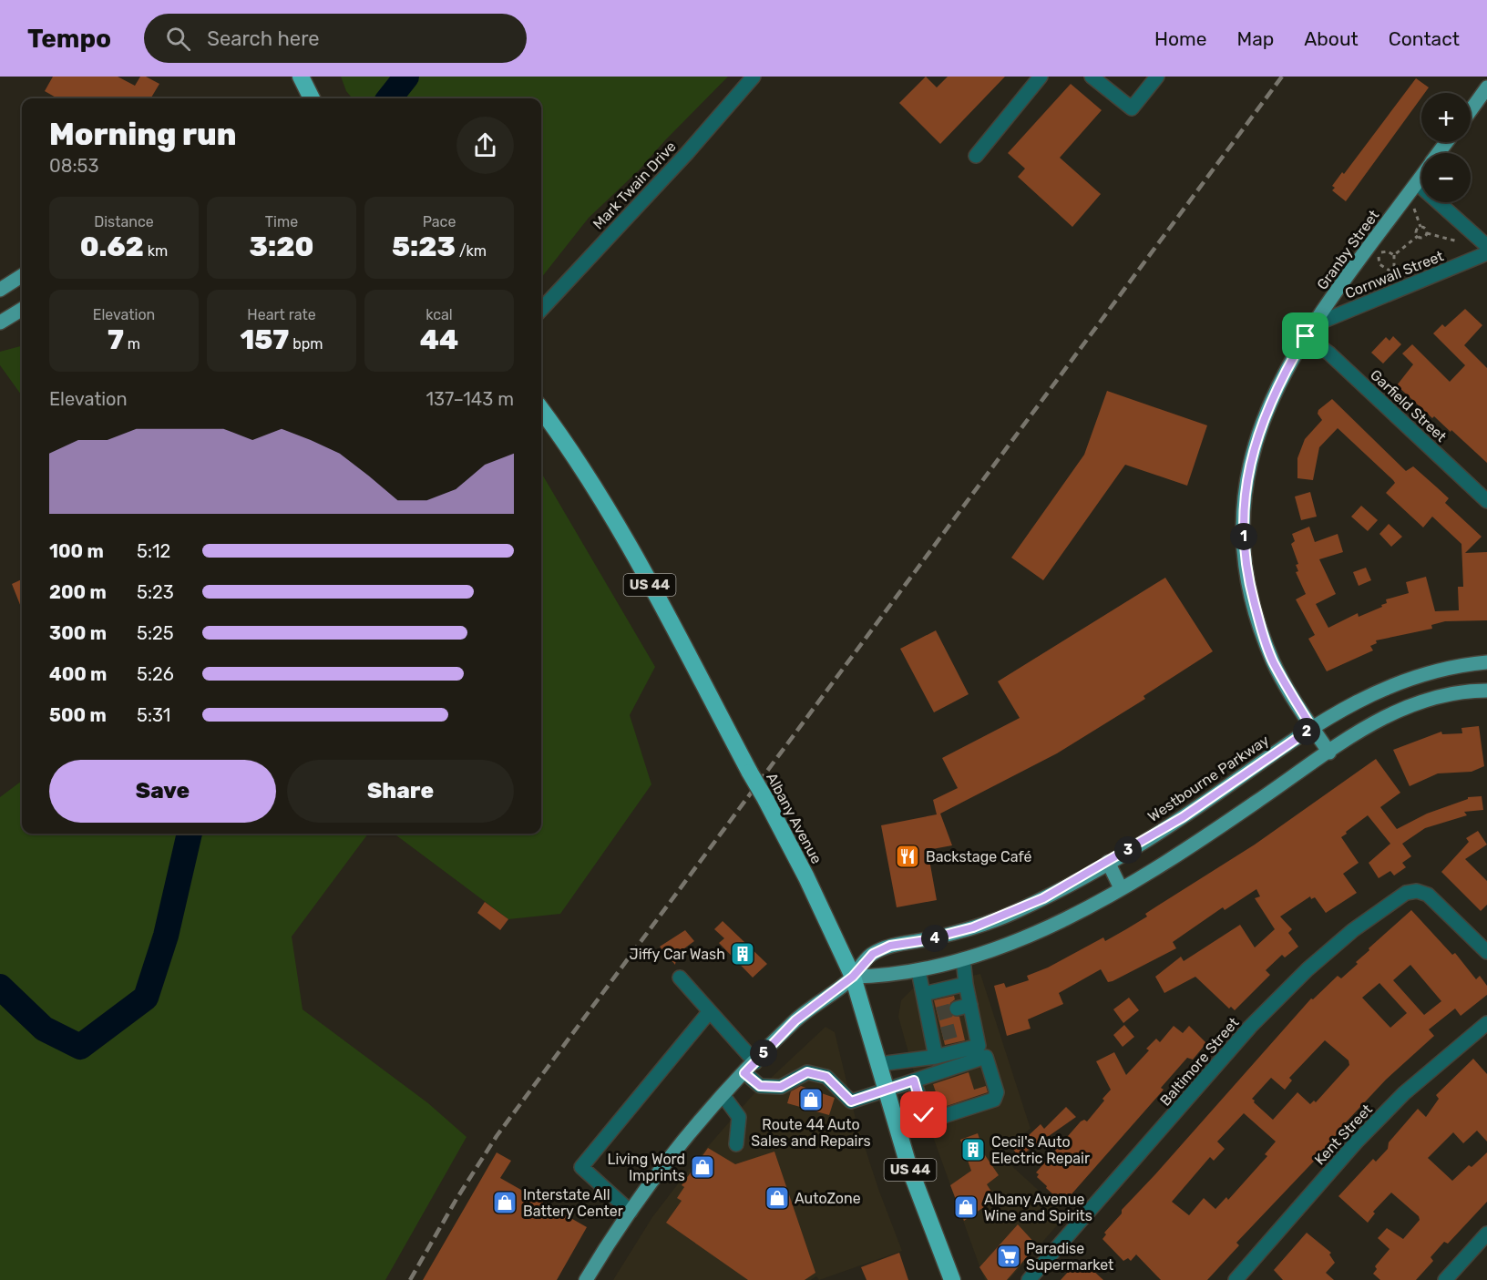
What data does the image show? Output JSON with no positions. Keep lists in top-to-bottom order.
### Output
{
  "streets": {
    "highway": ["US 44", "Albany Avenue"],
    "main road": ["Granby Street", "Westbourne Parkway"],
    "street": [
      "Mark Twain Drive",
      "Cornwall Street",
      "Garfield Street",
      "Baltimore Street",
      "Kent Street"
    ]
  },
  "crossings": [
    ["Granby Street", "Cornwall Street"],
    ["Granby Street", "Garfield Street"],
    ["Granby Street", "Westbourne Parkway"],
    ["Cornwall Street", "Garfield Street"],
    ["Westbourne Parkway", "Albany Avenue"]
  ],
  "places": {
    "restaurant": ["Backstage Café"],
    "building": ["Jiffy Car Wash", "Cecil's Auto Electric Repair"],
    "shop": [
      "Route 44 Auto Sales and Repairs",
      "Living Word Imprints",
      "AutoZone",
      "Interstate All Battery Center",
      "Albany Avenue Wine and Spirits"
    ],
    "supermarket": ["Paradise Supermarket"]
  },
  "page": {
    "header": "Tempo",
    "search": "Search here",
    "nav": [
      "Home",
      "Map",
      "About",
      "Contact"
    ],
    "map_buttons": ["+", "−"],
    "heading": ["Morning run", "08:53"],
    "stats": [
      ["Distance", "0.62 km"],
      ["Time", "3:20"],
      ["Pace", "5:23 /km"],
      ["Elevation", "7 m"],
      ["Heart rate", "157 bpm"],
      ["kcal", "44"]
    ],
    "chart": ["Elevation", "137–143 m"],
    "pins": [
      "1",
      "2",
      "3",
      "4",
      "5"
    ],
    "list": [
      {
        "name": "100 m",
        "note": "5:12"
      },
      {
        "name": "200 m",
        "note": "5:23"
      },
      {
        "name": "300 m",
        "note": "5:25"
      },
      {
        "name": "400 m",
        "note": "5:26"
      },
      {
        "name": "500 m",
        "note": "5:31"
      }
    ],
    "buttons": ["Save", "Share"]
  }
}
